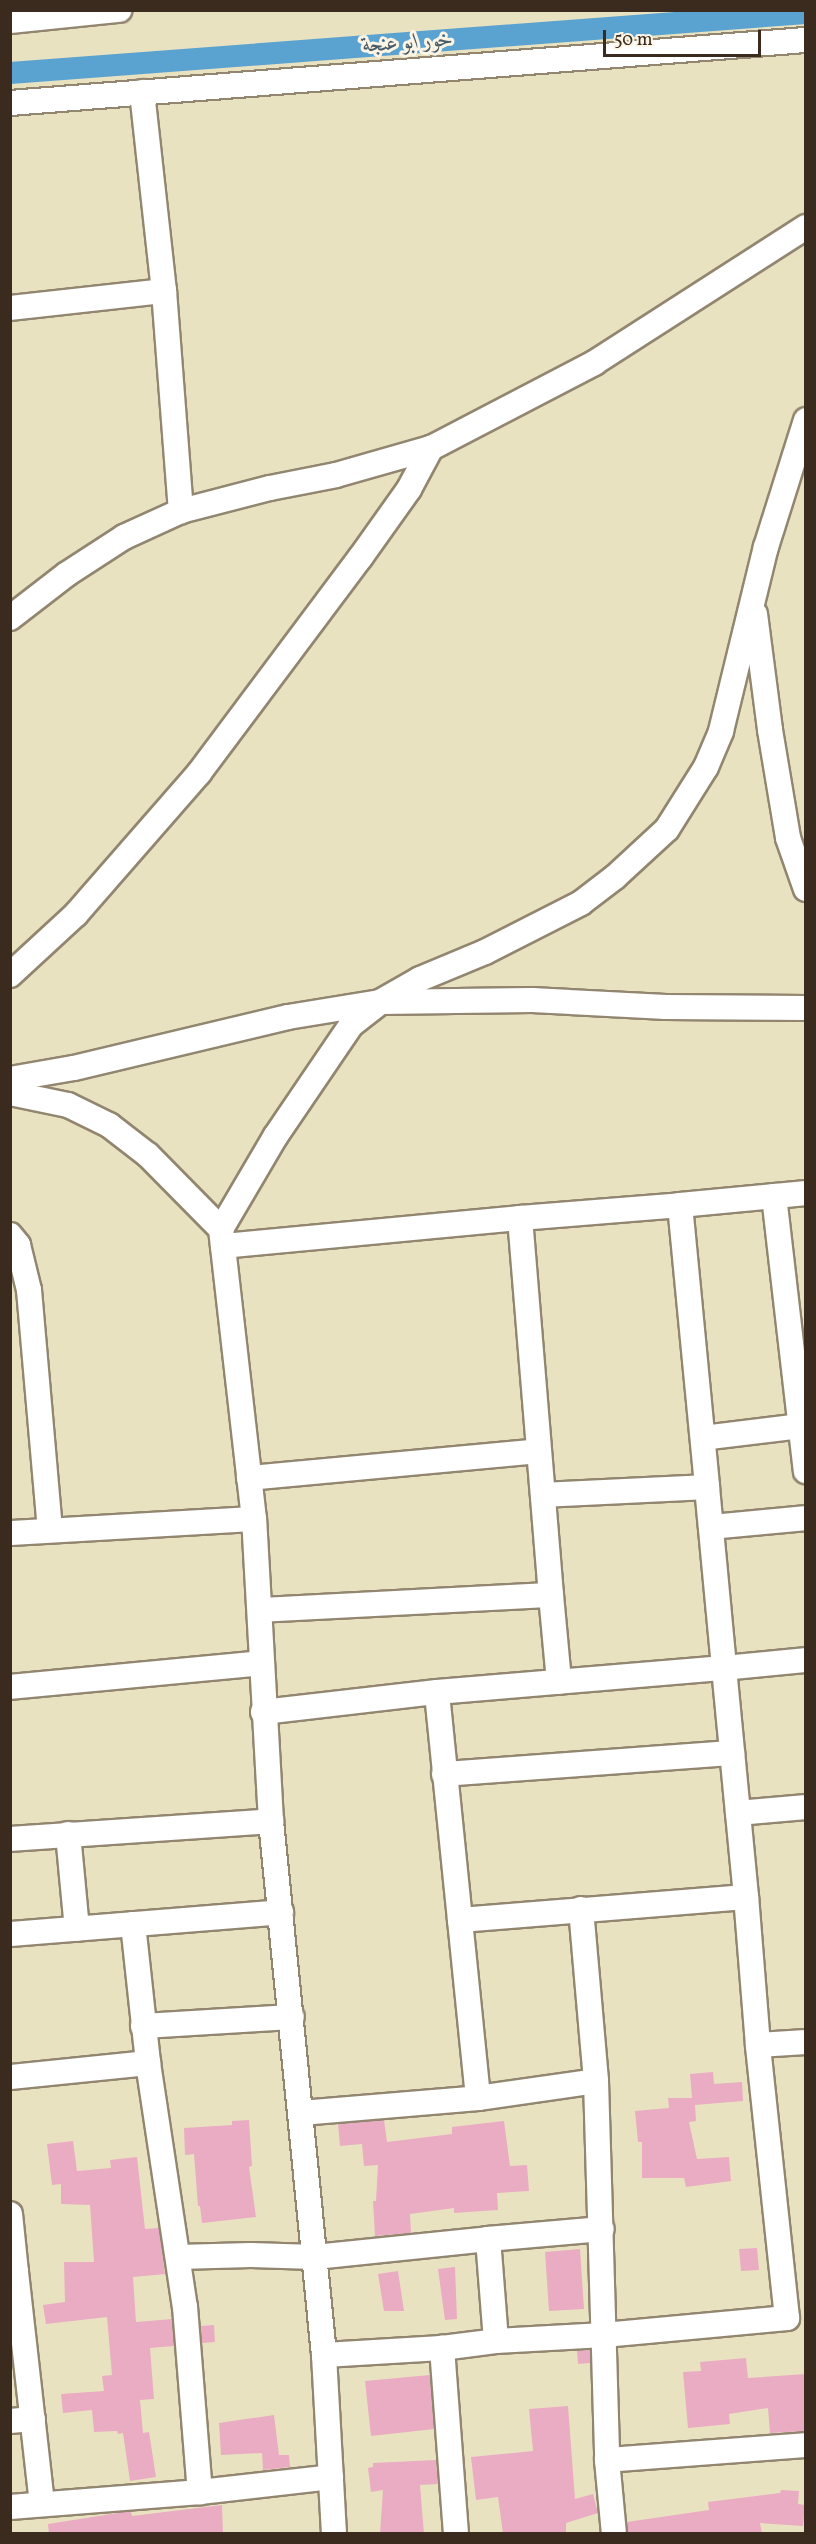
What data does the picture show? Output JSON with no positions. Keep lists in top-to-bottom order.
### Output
{
  "water": ["خور ابو عنجة"],
  "scale_bar": "50 m"
}
